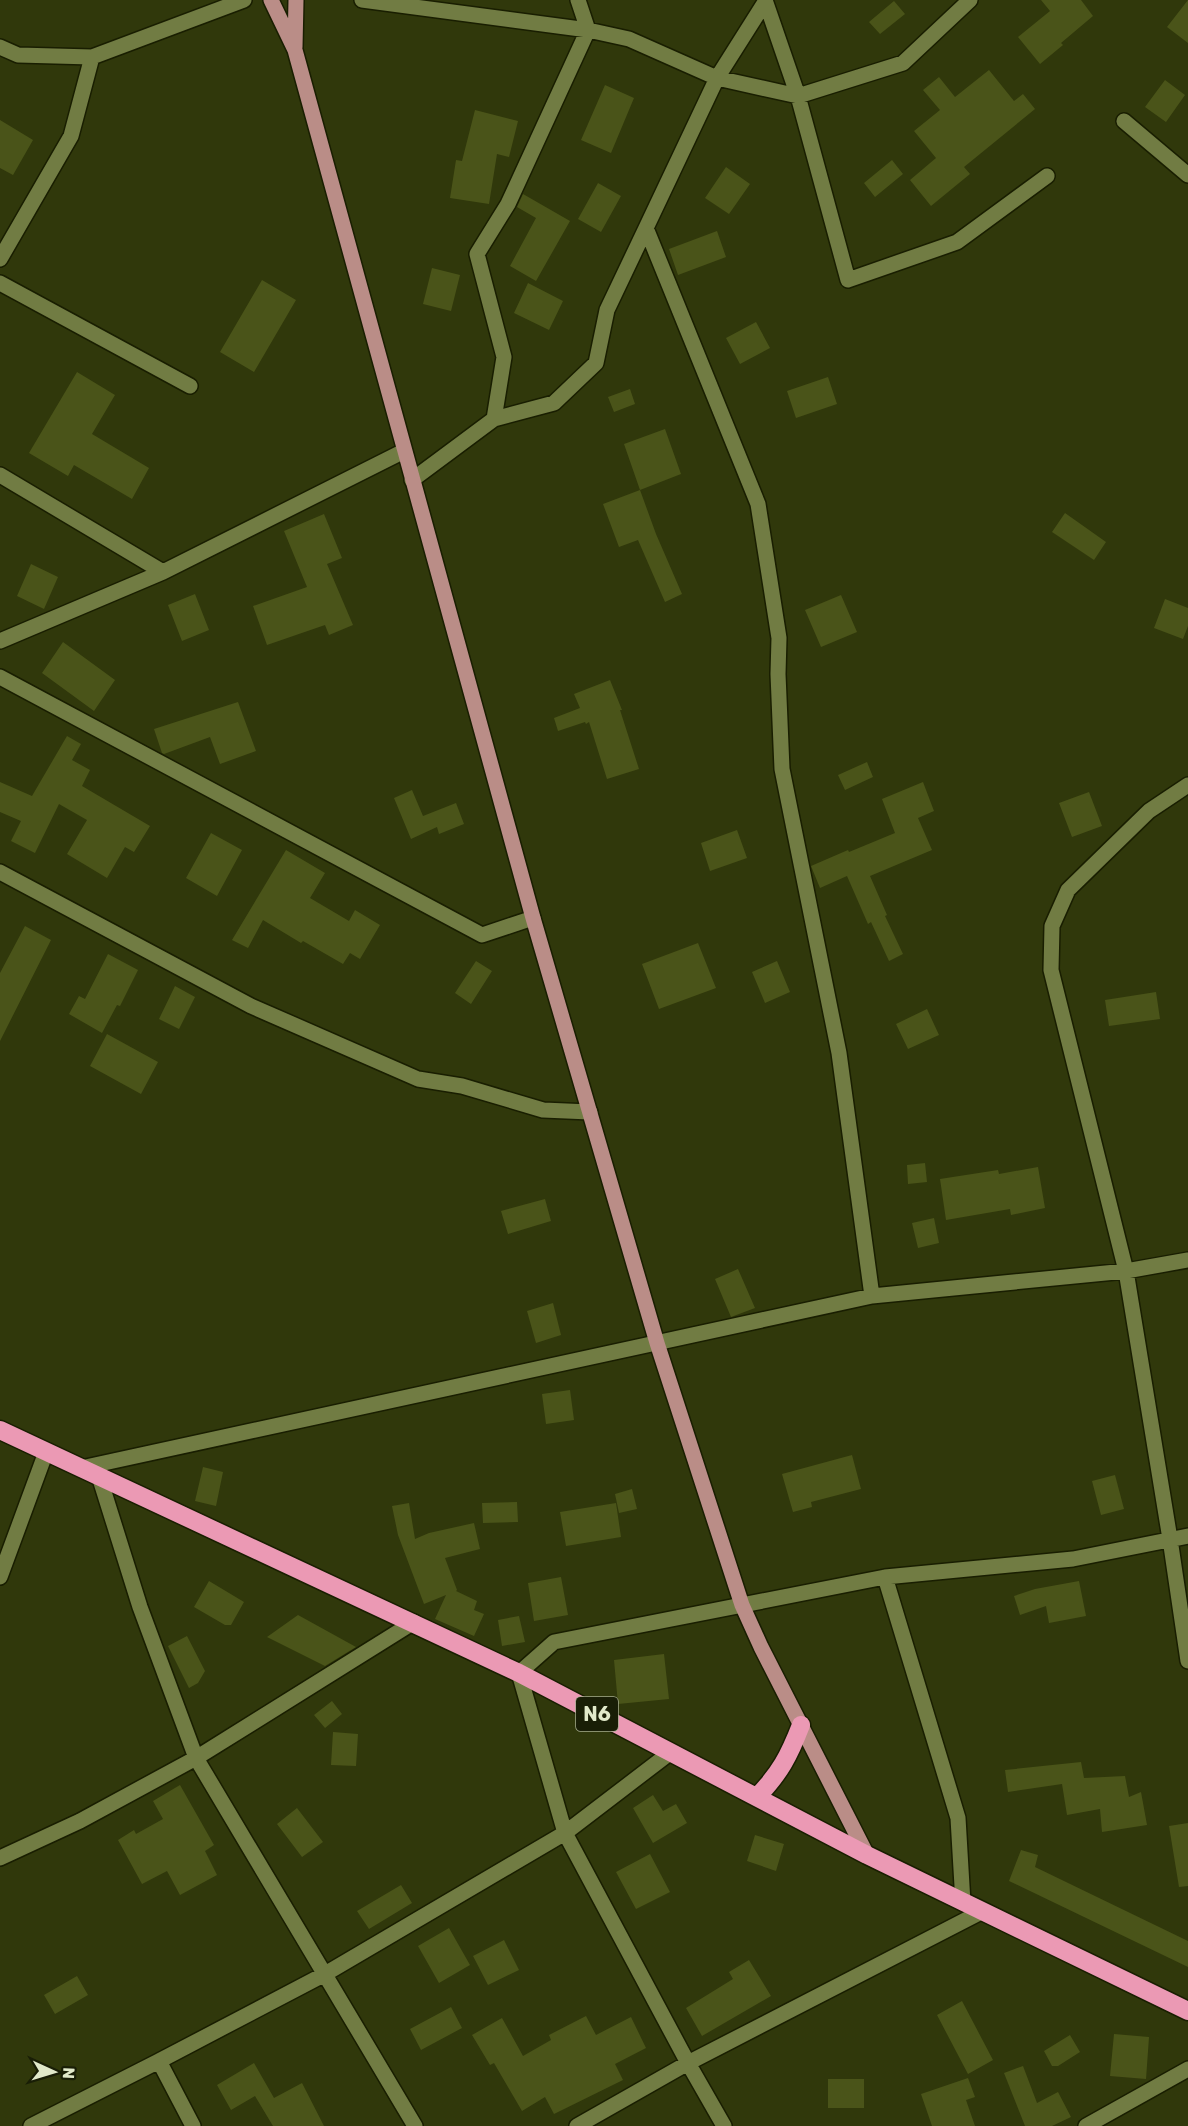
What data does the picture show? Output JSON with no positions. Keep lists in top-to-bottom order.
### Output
{
  "streets": {
    "highway": ["N6"]
  },
  "north": "right"
}
